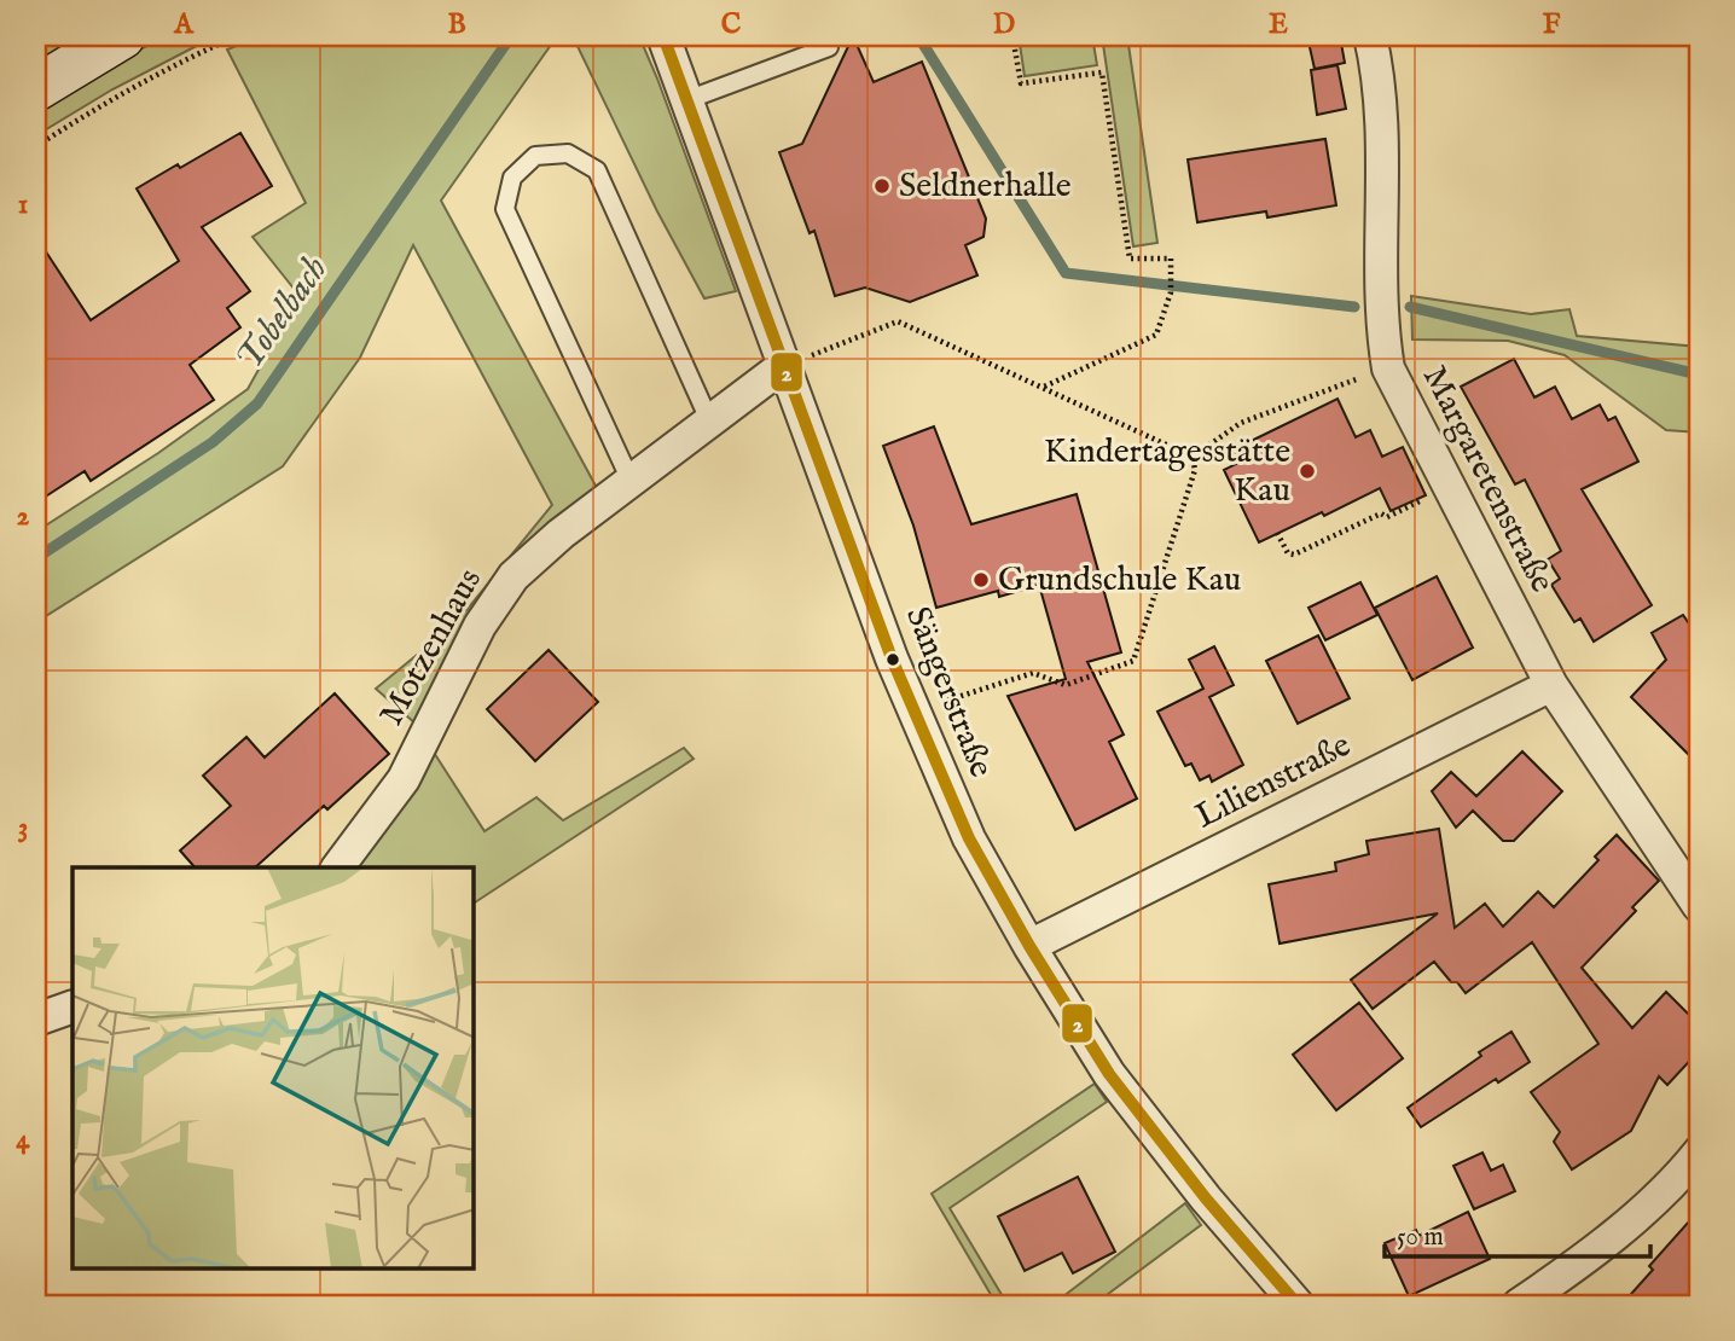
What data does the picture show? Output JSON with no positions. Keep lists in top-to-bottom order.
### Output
{
  "streets": {
    "street": [
      "Margaretenstraße",
      "Motzenhaus",
      "Sängerstraße",
      "Lilienstraße"
    ]
  },
  "crossings": [
    ["Margaretenstraße", "Lilienstraße"],
    ["Motzenhaus", "Sängerstraße"],
    ["Sängerstraße", "Lilienstraße"]
  ],
  "water": ["Tobelbach"],
  "places": ["Seldnerhalle", "Kindertagesstätte Kau", "Grundschule Kau"],
  "lines": ["transit line 2"],
  "scale_bar": "50 m",
  "grid": {
    "columns": [
      "A",
      "B",
      "C",
      "D",
      "E",
      "F"
    ],
    "rows": [
      "1",
      "2",
      "3",
      "4"
    ]
  }
}
